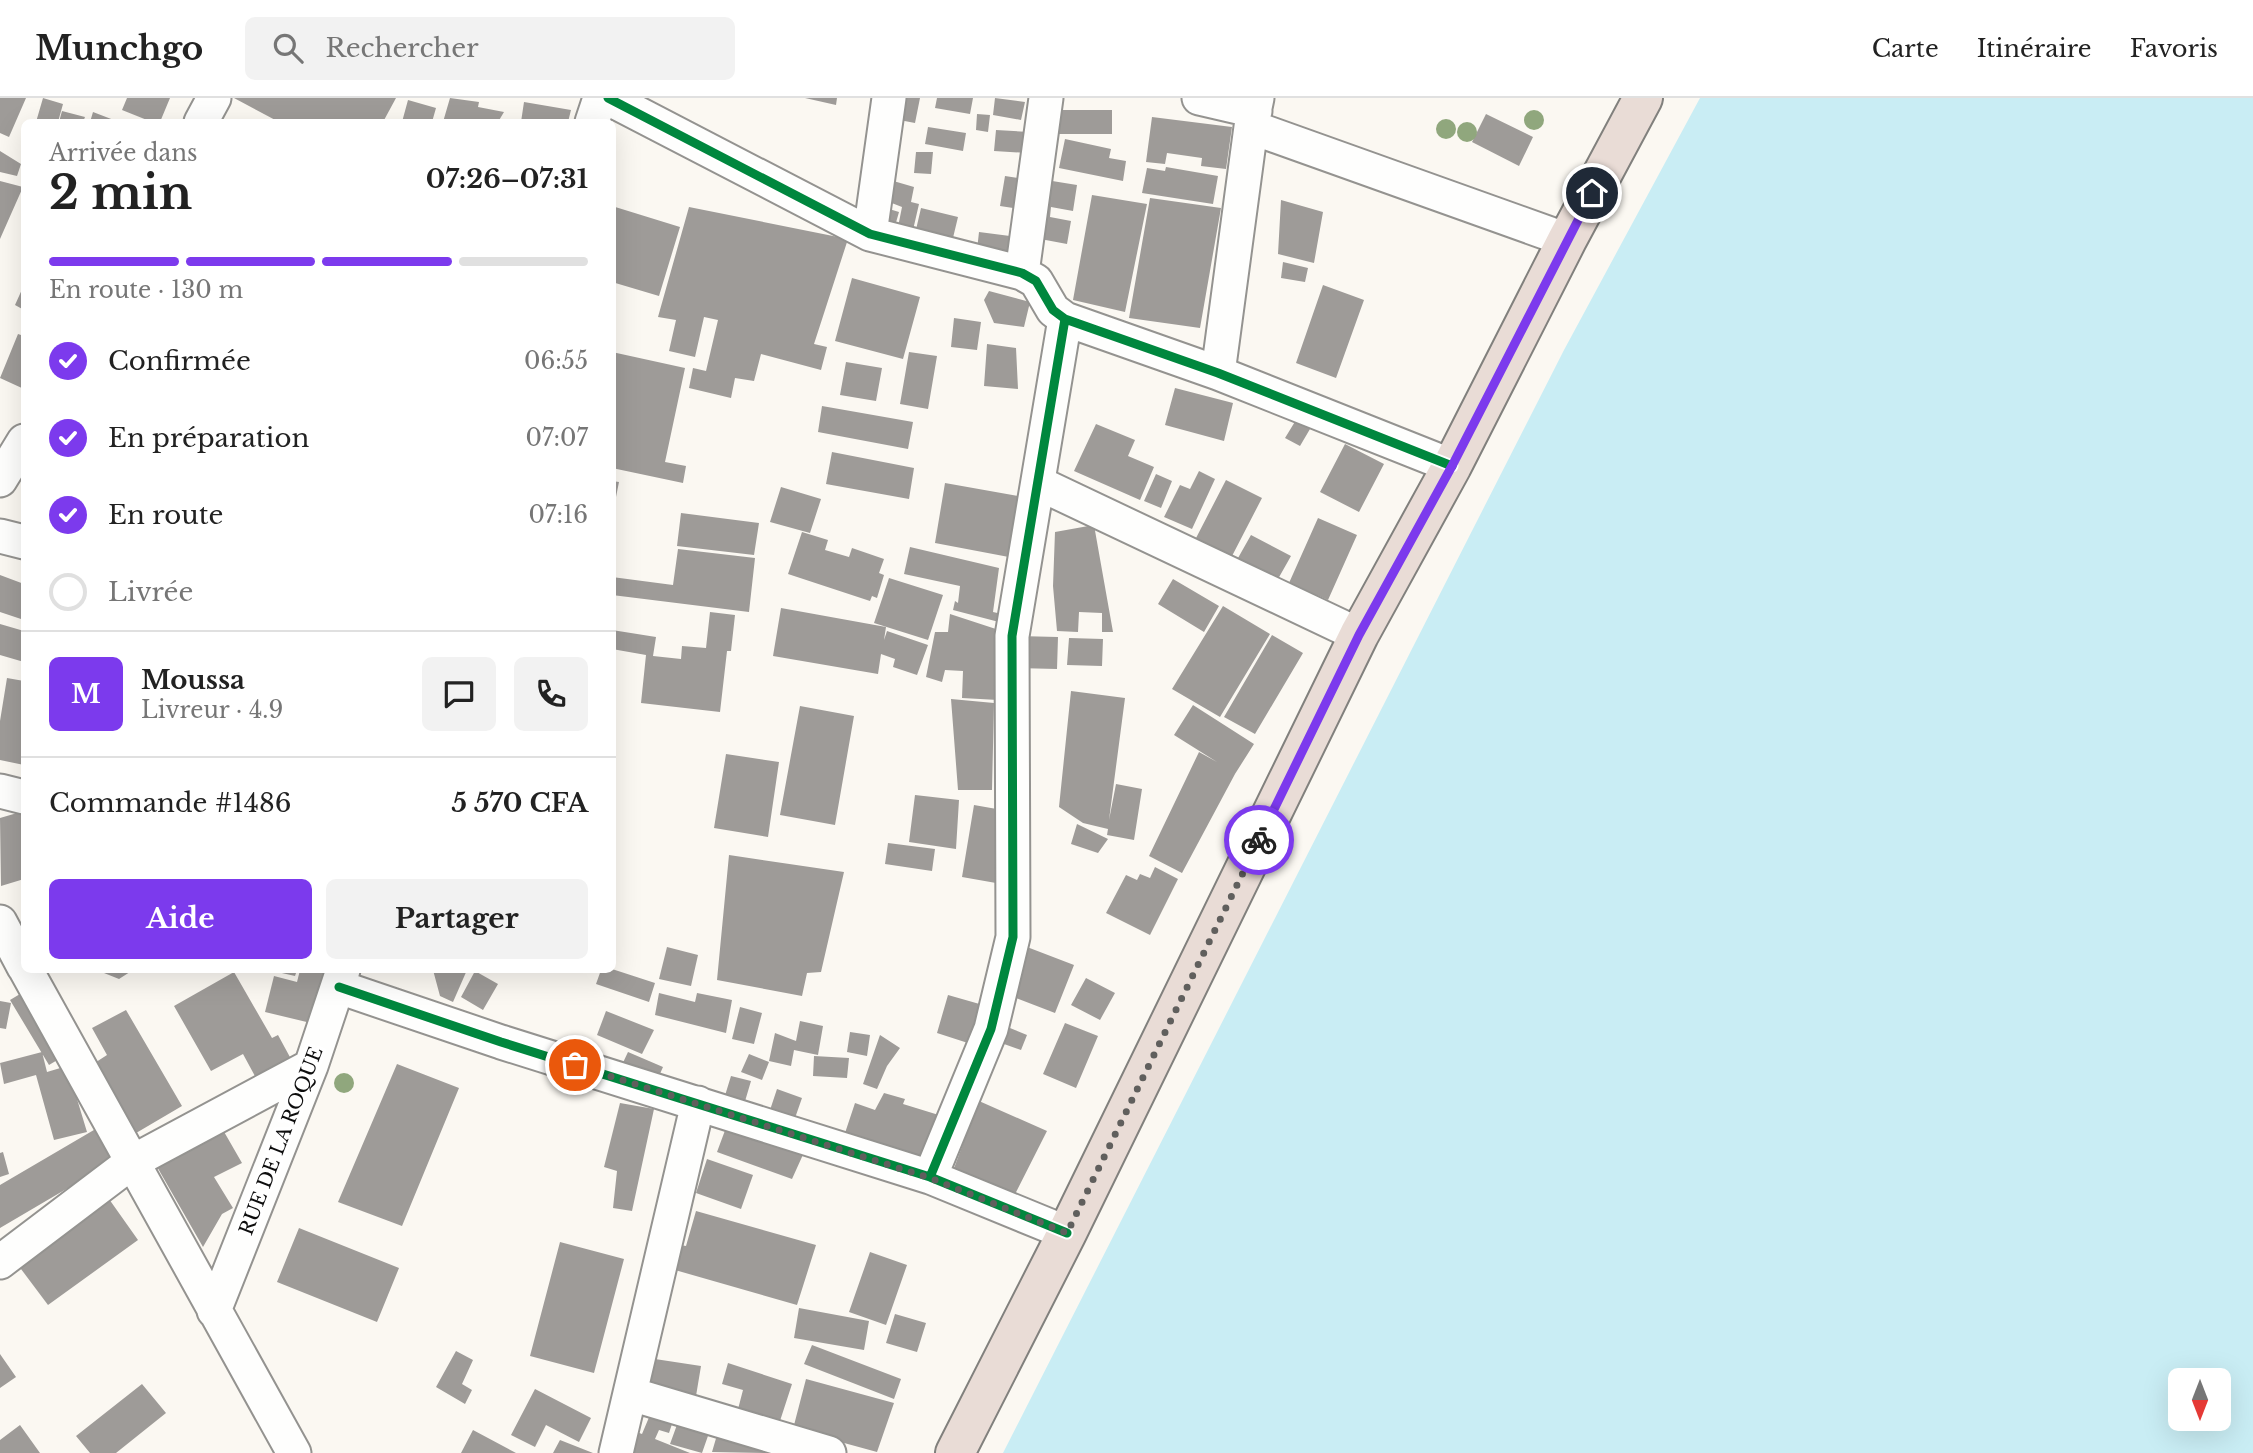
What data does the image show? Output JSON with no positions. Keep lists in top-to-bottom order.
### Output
{
  "streets": {
    "street": ["RUE DE LA ROQUE"]
  },
  "north": "bottom",
  "page": {
    "header": "Munchgo",
    "search": "Rechercher",
    "nav": ["Carte", "Itinéraire", "Favoris"],
    "heading": ["2 min", "Arrivée dans", "07:26–07:31"],
    "panel": [
      "Moussa",
      "Livreur · 4.9",
      "Commande #1486",
      "5 570 CFA"
    ],
    "bar": "En route · 130 m",
    "list": [
      ["Confirmée", "06:55"],
      ["En préparation", "07:07"],
      ["En route", "07:16"],
      "Livrée"
    ],
    "round": "M",
    "buttons": ["Aide", "Partager"]
  }
}
